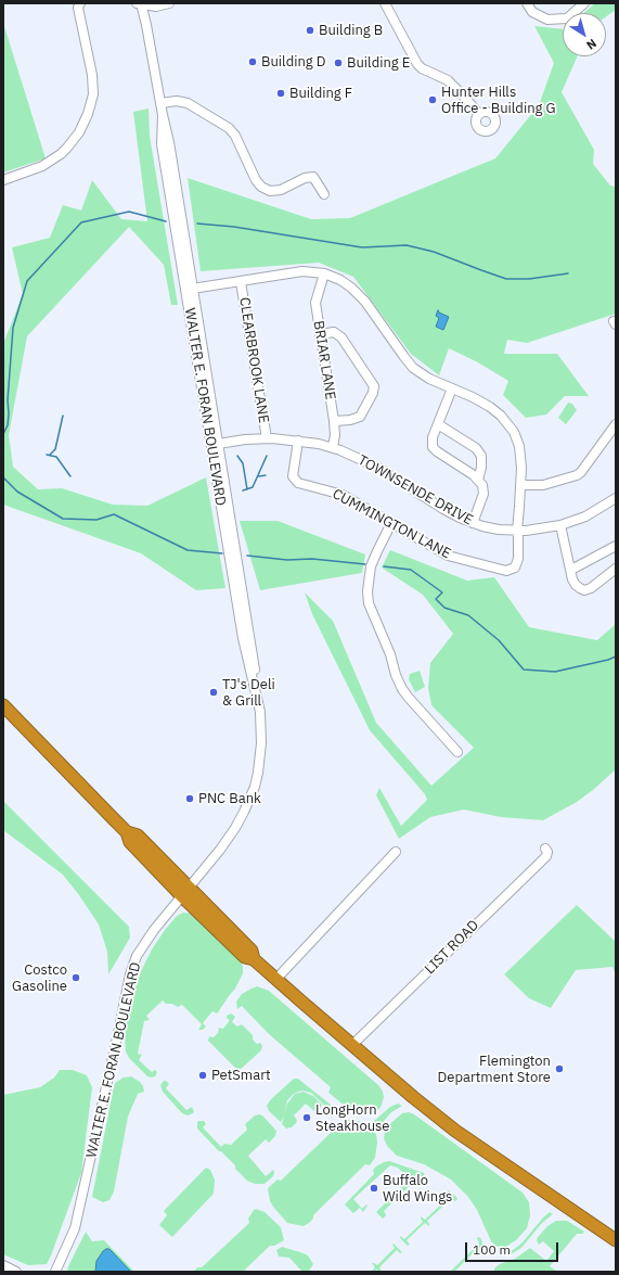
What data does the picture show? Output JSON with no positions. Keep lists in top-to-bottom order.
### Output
{
  "streets": {
    "street": [
      "CLEARBROOK LANE",
      "BRIAR LANE",
      "WALTER E. FORAN BOULEVARD",
      "TOWNSENDE DRIVE",
      "CUMMINGTON LANE",
      "LIST ROAD"
    ]
  },
  "crossings": [
    ["CLEARBROOK LANE", "TOWNSENDE DRIVE"],
    ["CLEARBROOK LANE", "CUMMINGTON LANE"],
    ["BRIAR LANE", "TOWNSENDE DRIVE"],
    ["BRIAR LANE", "CUMMINGTON LANE"],
    ["WALTER E. FORAN BOULEVARD", "TOWNSENDE DRIVE"],
    ["WALTER E. FORAN BOULEVARD", "CUMMINGTON LANE"],
    ["TOWNSENDE DRIVE", "CUMMINGTON LANE"]
  ],
  "places": [
    "Building B",
    "Building D",
    "Building E",
    "Building F",
    "Hunter Hills Office - Building G",
    "TJ's Deli & Grill",
    "PNC Bank",
    "Costco Gasoline",
    "Flemington Department Store",
    "PetSmart",
    "LongHorn Steakhouse",
    "Buffalo Wild Wings"
  ],
  "scale_bar": "100 m",
  "north": "bottom right"
}
